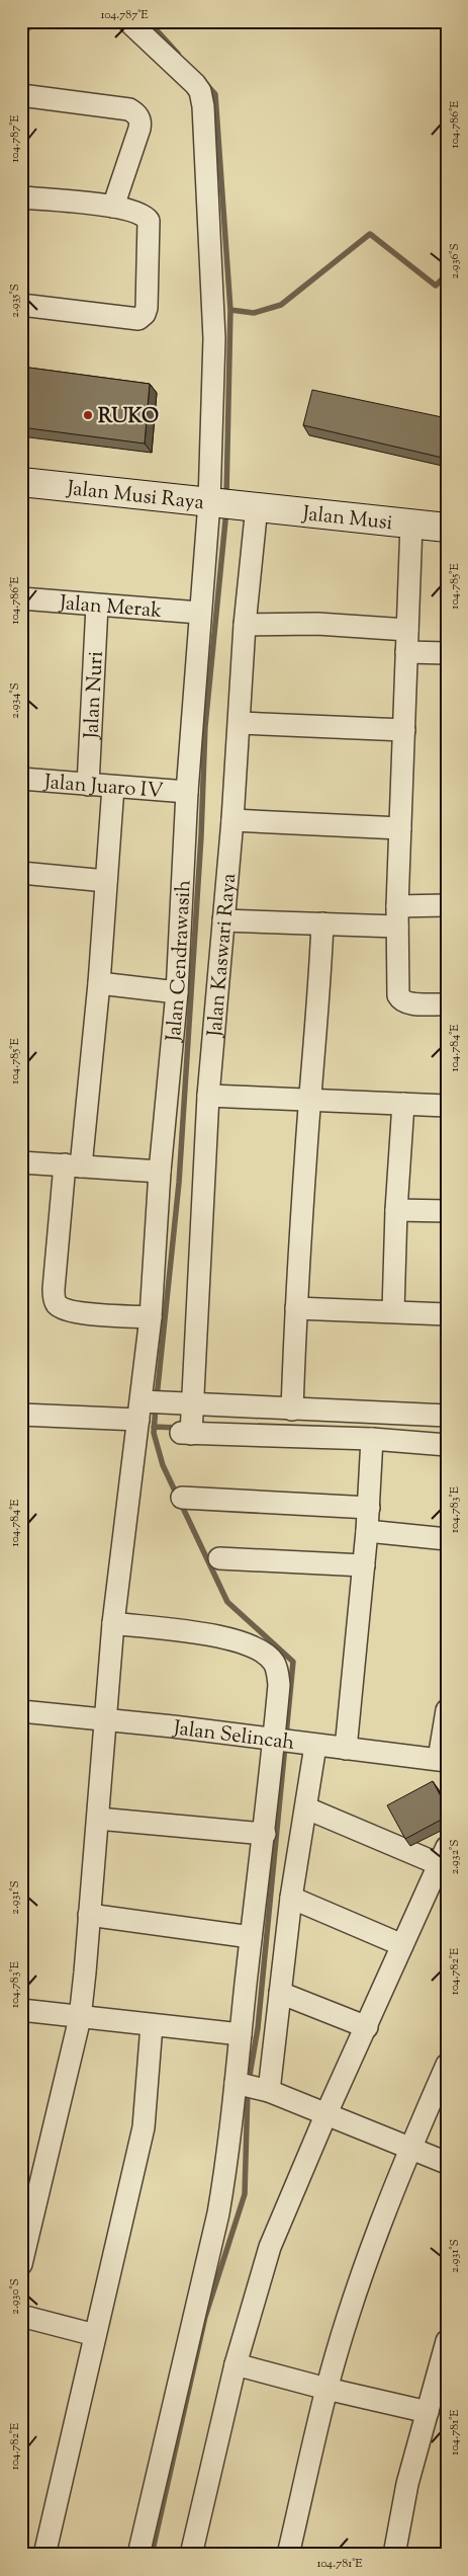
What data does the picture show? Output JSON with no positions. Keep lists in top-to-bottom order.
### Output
{
  "streets": {
    "street": [
      "Jalan Musi Raya",
      "Jalan Musi",
      "Jalan Merak",
      "Jalan Nuri",
      "Jalan Juaro IV",
      "Jalan Kaswari Raya",
      "Jalan Cendrawasih",
      "Jalan Selincah"
    ]
  },
  "crossings": [
    ["Jalan Musi Raya", "Jalan Musi"],
    ["Jalan Musi Raya", "Jalan Kaswari Raya"],
    ["Jalan Musi Raya", "Jalan Cendrawasih"],
    ["Jalan Musi", "Jalan Kaswari Raya"],
    ["Jalan Merak", "Jalan Nuri"],
    ["Jalan Merak", "Jalan Cendrawasih"],
    ["Jalan Nuri", "Jalan Juaro IV"],
    ["Jalan Juaro IV", "Jalan Cendrawasih"],
    ["Jalan Cendrawasih", "Jalan Selincah"]
  ],
  "places": ["RUKO"],
  "coordinates": [
    "104.787°E",
    "104.786°E",
    "2.936°S",
    "2.935°S",
    "104.785°E",
    "2.934°S",
    "104.784°E",
    "104.783°E",
    "2.932°S",
    "2.931°S",
    "104.782°E",
    "2.930°S",
    "104.781°E"
  ]
}
